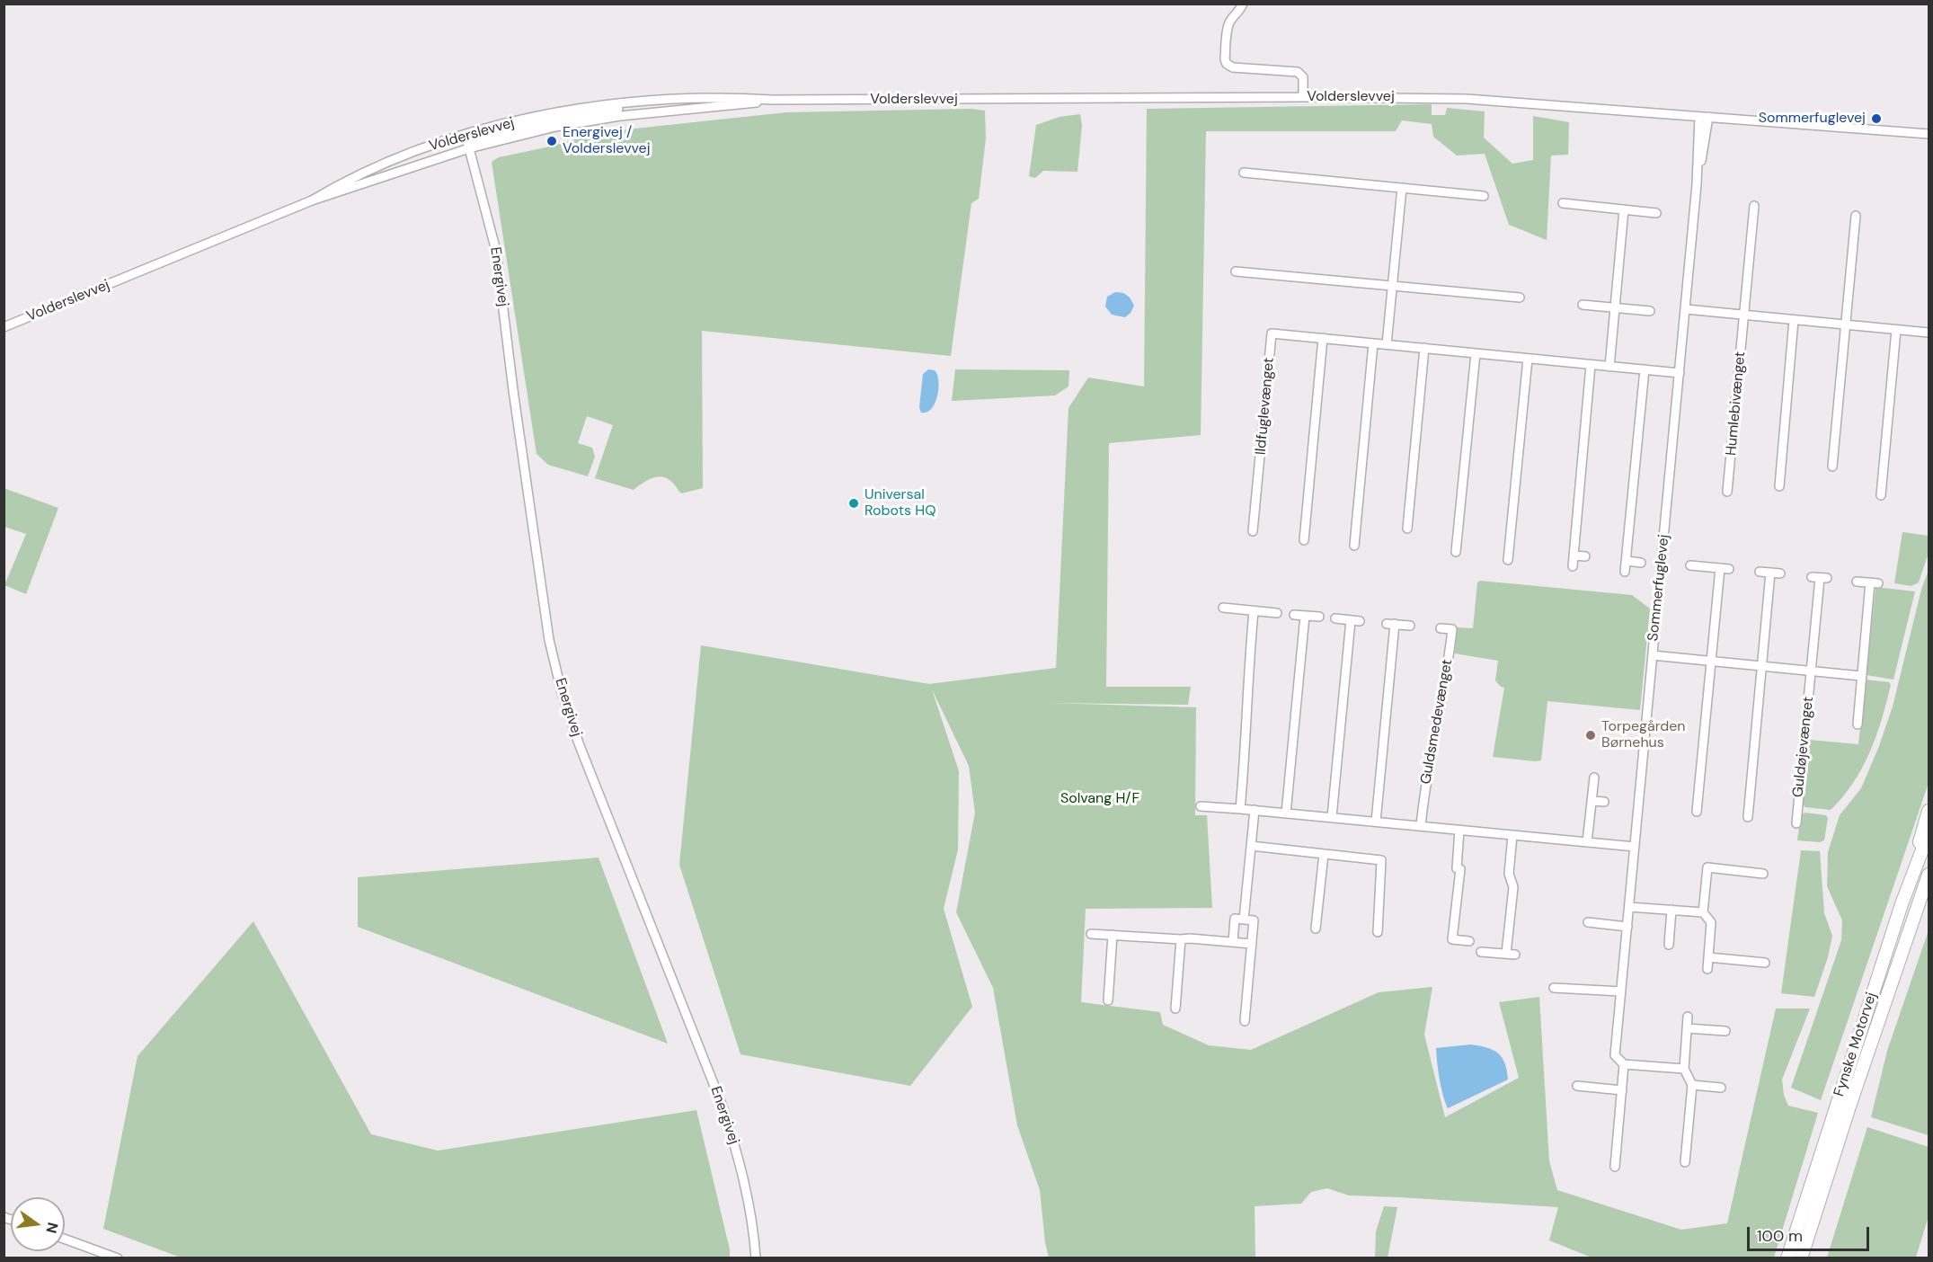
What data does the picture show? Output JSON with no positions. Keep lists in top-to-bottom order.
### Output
{
  "streets": {
    "highway": ["Fynske Motorvej"],
    "street": [
      "Volderslevvej",
      "Energivej",
      "Humlebivænget",
      "Ildfuglevænget",
      "Sommerfuglevej",
      "Guldsmedevænget",
      "Guldøjevænget"
    ]
  },
  "crossings": [
    ["Volderslevvej", "Energivej"],
    ["Volderslevvej", "Sommerfuglevej"],
    ["Ildfuglevænget", "Sommerfuglevej"]
  ],
  "parks": ["Solvang H/F"],
  "places": [
    "Sommerfuglevej",
    "Energivej / Volderslevvej",
    "Universal Robots HQ",
    "Torpegården Børnehus"
  ],
  "scale_bar": "100 m",
  "north": "right"
}
